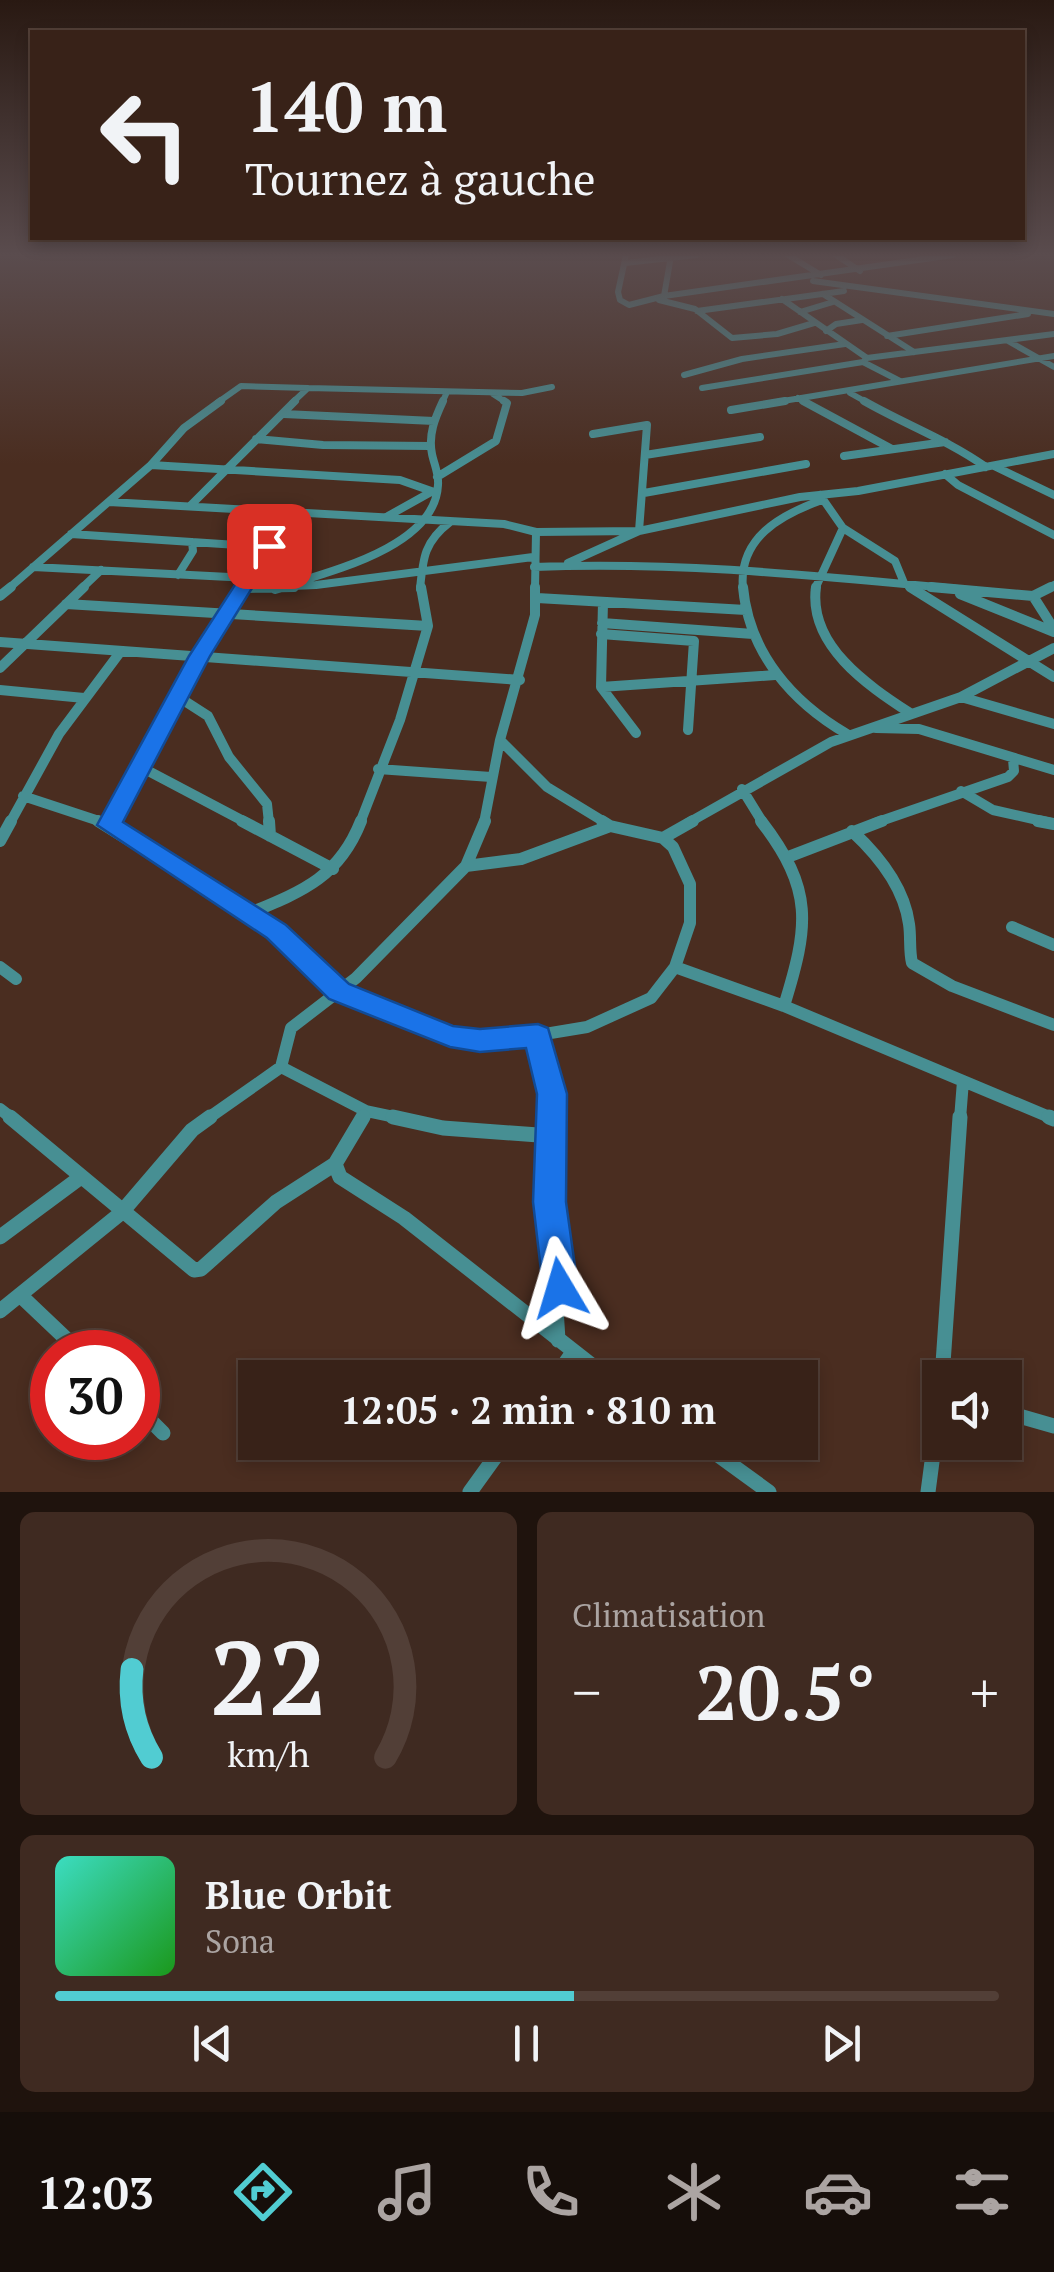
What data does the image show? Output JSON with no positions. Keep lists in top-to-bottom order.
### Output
{
  "page": {
    "turn": ["140 m", "Tournez à gauche"],
    "limit": "30",
    "trip": "12:05 · 2 min · 810 m",
    "tile": "Climatisation",
    "heat": ["−", "20.5°", "+"],
    "song": ["Blue Orbit", "Sona"],
    "tabs": "12:03",
    "gauge": ["22", "km/h"]
  }
}
